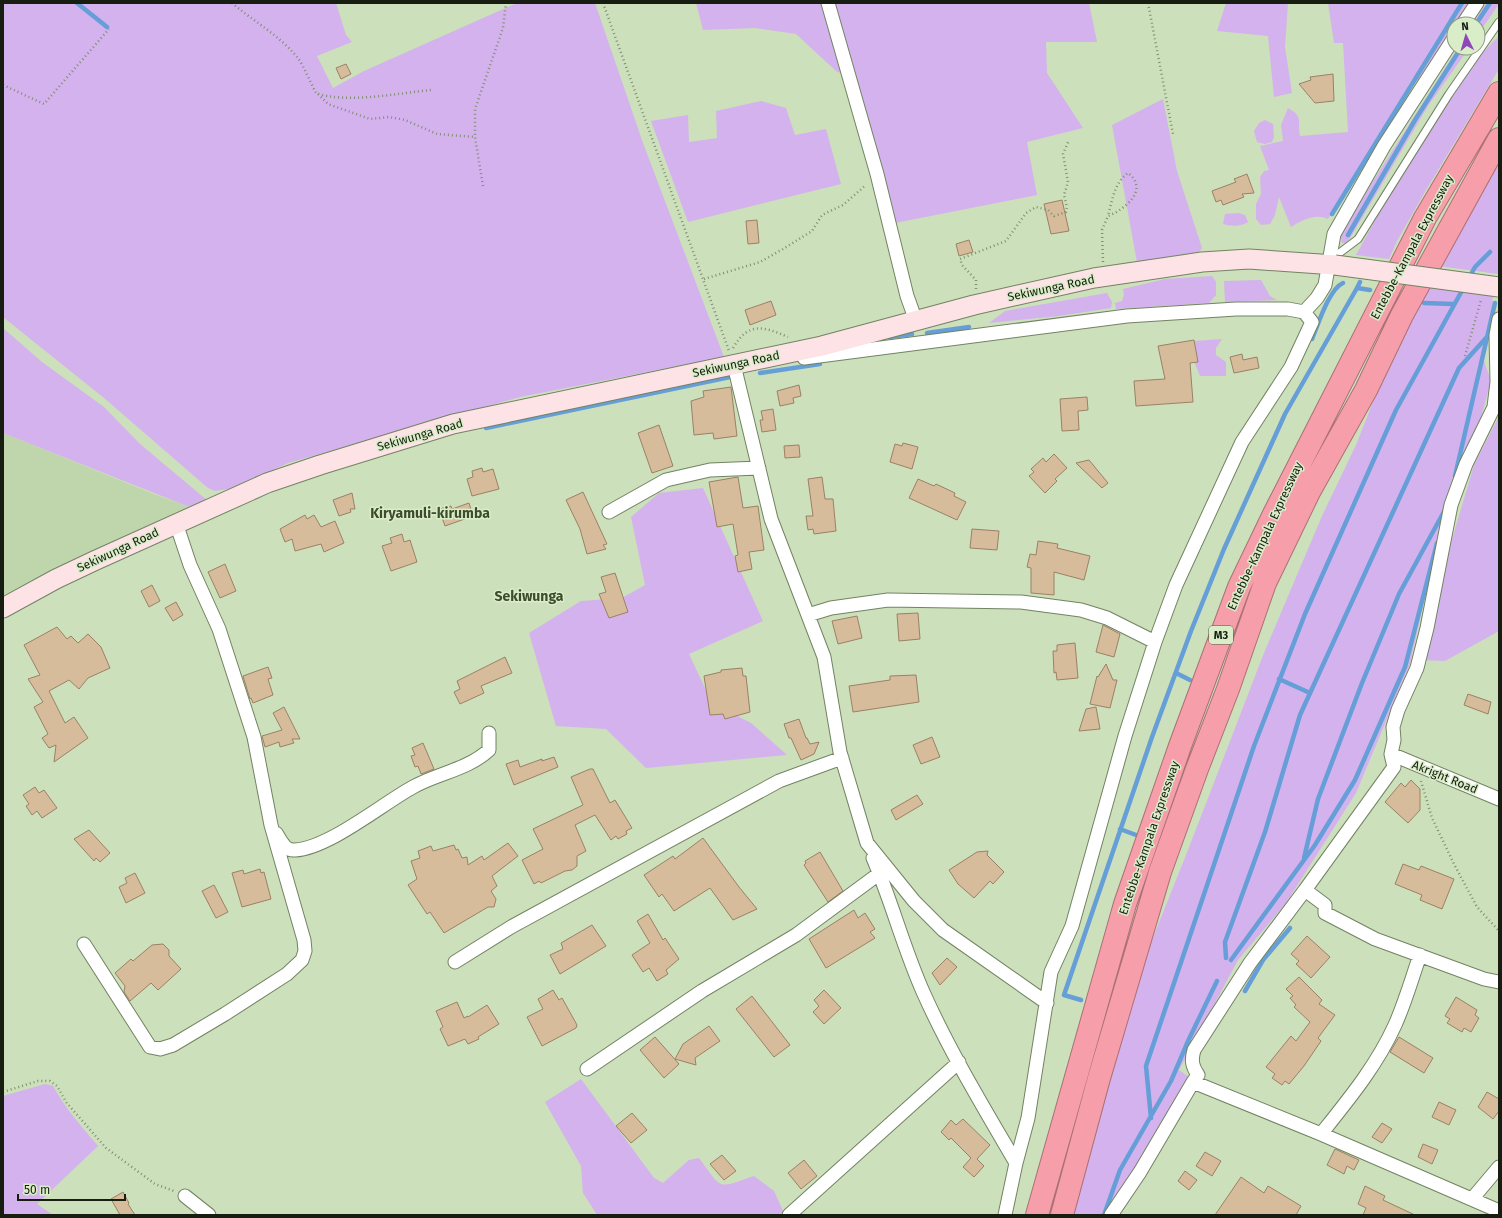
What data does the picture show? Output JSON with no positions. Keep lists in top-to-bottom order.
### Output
{
  "streets": {
    "highway": ["Entebbe-Kampala Expressway", "M3"],
    "main road": ["Sekiwunga Road"],
    "street": ["Akright Road"]
  },
  "districts": ["Kiryamuli-kirumba", "Sekiwunga"],
  "scale_bar": "50 m",
  "north": "top"
}
